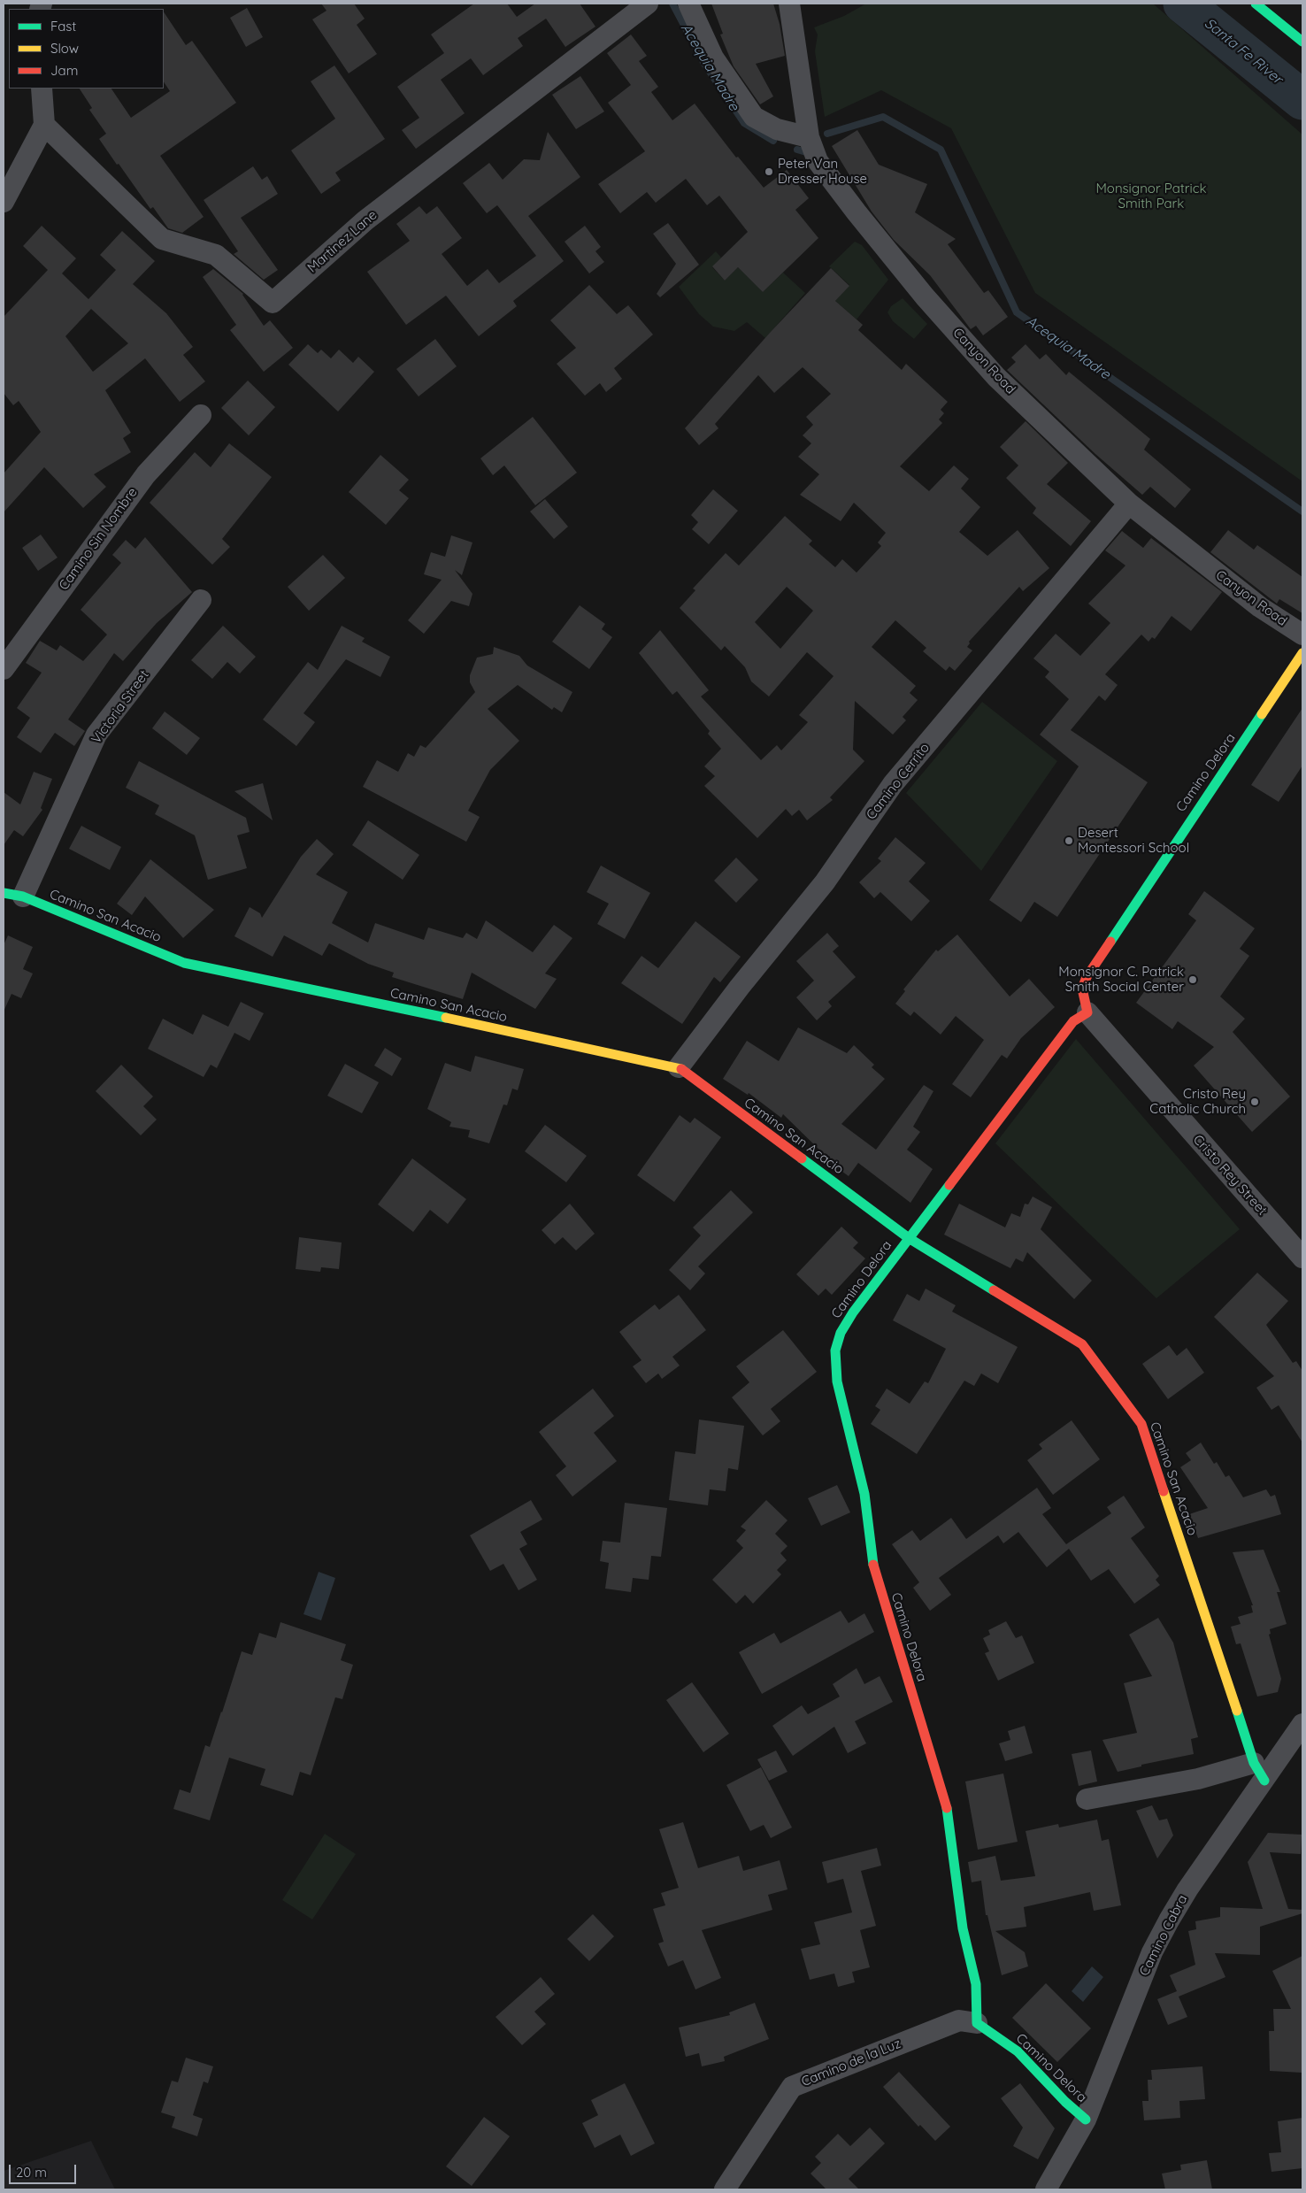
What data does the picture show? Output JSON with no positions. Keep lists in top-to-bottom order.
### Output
{
  "streets": {
    "street": [
      "Martinez Lane",
      "Canyon Road",
      "Camino Sin Nombre",
      "Victoria Street",
      "Camino Delora",
      "Camino Cerrito",
      "Camino San Acacio",
      "Cristo Rey Street",
      "Camino Cabra",
      "Camino de la Luz"
    ]
  },
  "crossings": [
    ["Canyon Road", "Camino Cerrito"],
    ["Victoria Street", "Camino San Acacio"],
    ["Camino Delora", "Camino San Acacio"],
    ["Camino Delora", "Cristo Rey Street"],
    ["Camino Delora", "Camino Cabra"],
    ["Camino Delora", "Camino de la Luz"],
    ["Camino Cerrito", "Camino San Acacio"],
    ["Camino San Acacio", "Camino Cabra"]
  ],
  "water": ["Santa Fe River", "Acequia Madre"],
  "parks": ["Monsignor Patrick Smith Park"],
  "places": [
    "Peter Van Dresser House",
    "Desert Montessori School",
    "Monsignor C. Patrick Smith Social Center",
    "Cristo Rey Catholic Church"
  ],
  "legend": ["Fast", "Slow", "Jam"],
  "scale_bar": "20 m"
}
